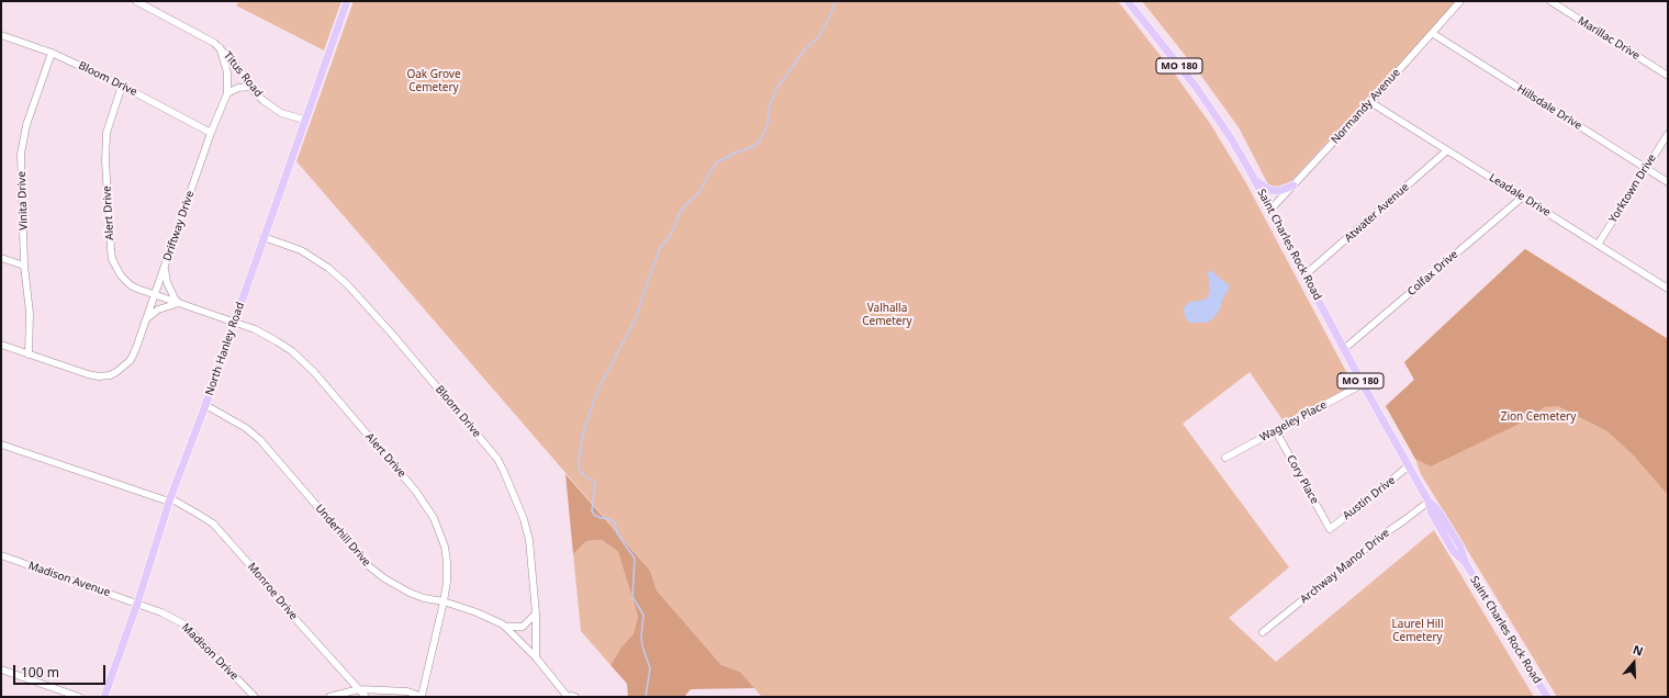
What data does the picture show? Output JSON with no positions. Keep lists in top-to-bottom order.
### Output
{
  "streets": {
    "main road": ["MO 180", "Saint Charles Rock Road", "North Hanley Road"],
    "street": [
      "Marillac Drive",
      "Titus Road",
      "Bloom Drive",
      "Normandy Avenue",
      "Hillsdale Drive",
      "Yorktown Drive",
      "Leadale Drive",
      "Vinita Drive",
      "Alert Drive",
      "Atwater Avenue",
      "Driftway Drive",
      "Colfax Drive",
      "Wageley Place",
      "Cory Place",
      "Austin Drive",
      "Underhill Drive",
      "Archway Manor Drive",
      "Madison Avenue",
      "Monroe Drive",
      "Madison Drive"
    ]
  },
  "crossings": [
    ["Titus Road", "Driftway Drive"],
    ["Titus Road", "North Hanley Road"],
    ["Bloom Drive", "Vinita Drive"],
    ["Bloom Drive", "Alert Drive"],
    ["Bloom Drive", "Driftway Drive"],
    ["Bloom Drive", "North Hanley Road"],
    ["Bloom Drive", "Underhill Drive"],
    ["Normandy Avenue", "Hillsdale Drive"],
    ["Normandy Avenue", "Leadale Drive"],
    ["Normandy Avenue", "Saint Charles Rock Road"],
    ["Hillsdale Drive", "Yorktown Drive"],
    ["Yorktown Drive", "Leadale Drive"],
    ["Leadale Drive", "Atwater Avenue"],
    ["Leadale Drive", "Colfax Drive"],
    ["Vinita Drive", "Driftway Drive"],
    ["Alert Drive", "Driftway Drive"],
    ["Alert Drive", "North Hanley Road"],
    ["Alert Drive", "Underhill Drive"],
    ["Atwater Avenue", "Saint Charles Rock Road"],
    ["Saint Charles Rock Road", "Colfax Drive"],
    ["Saint Charles Rock Road", "Wageley Place"],
    ["Saint Charles Rock Road", "Austin Drive"],
    ["Saint Charles Rock Road", "Archway Manor Drive"],
    ["North Hanley Road", "Underhill Drive"],
    ["North Hanley Road", "Madison Avenue"],
    ["North Hanley Road", "Monroe Drive"],
    ["North Hanley Road", "Madison Drive"],
    ["Wageley Place", "Cory Place"],
    ["Cory Place", "Austin Drive"],
    ["Madison Avenue", "Madison Drive"]
  ],
  "parks": [
    "Oak Grove Cemetery",
    "Valhalla Cemetery",
    "Zion Cemetery",
    "Laurel Hill Cemetery"
  ],
  "scale_bar": "100 m",
  "north": "top"
}
